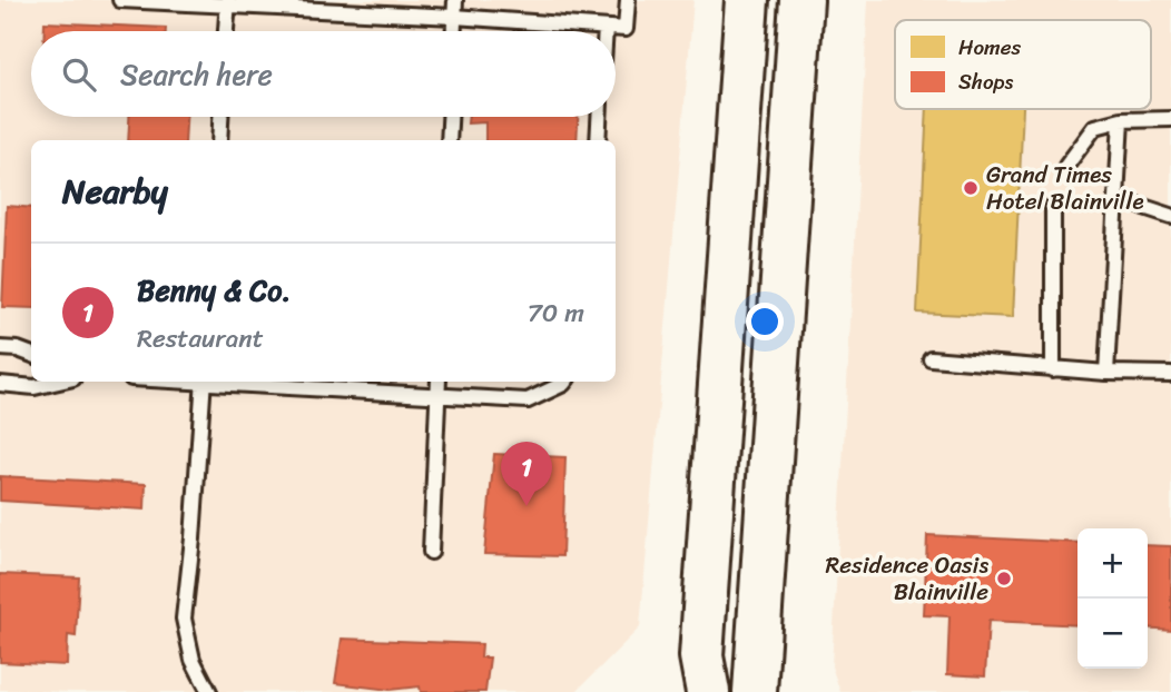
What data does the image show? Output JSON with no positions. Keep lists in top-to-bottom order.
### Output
{
  "places": ["Grand Times Hotel Blainville", "Residence Oasis Blainville"],
  "legend": ["Homes", "Shops"],
  "page": {
    "search": "Search here",
    "heading": "Nearby",
    "list": [
      {
        "mark": "1",
        "name": "Benny & Co.",
        "note": "Restaurant",
        "value": "70 m"
      }
    ],
    "pins": "1",
    "map_buttons": ["+", "−"]
  }
}
